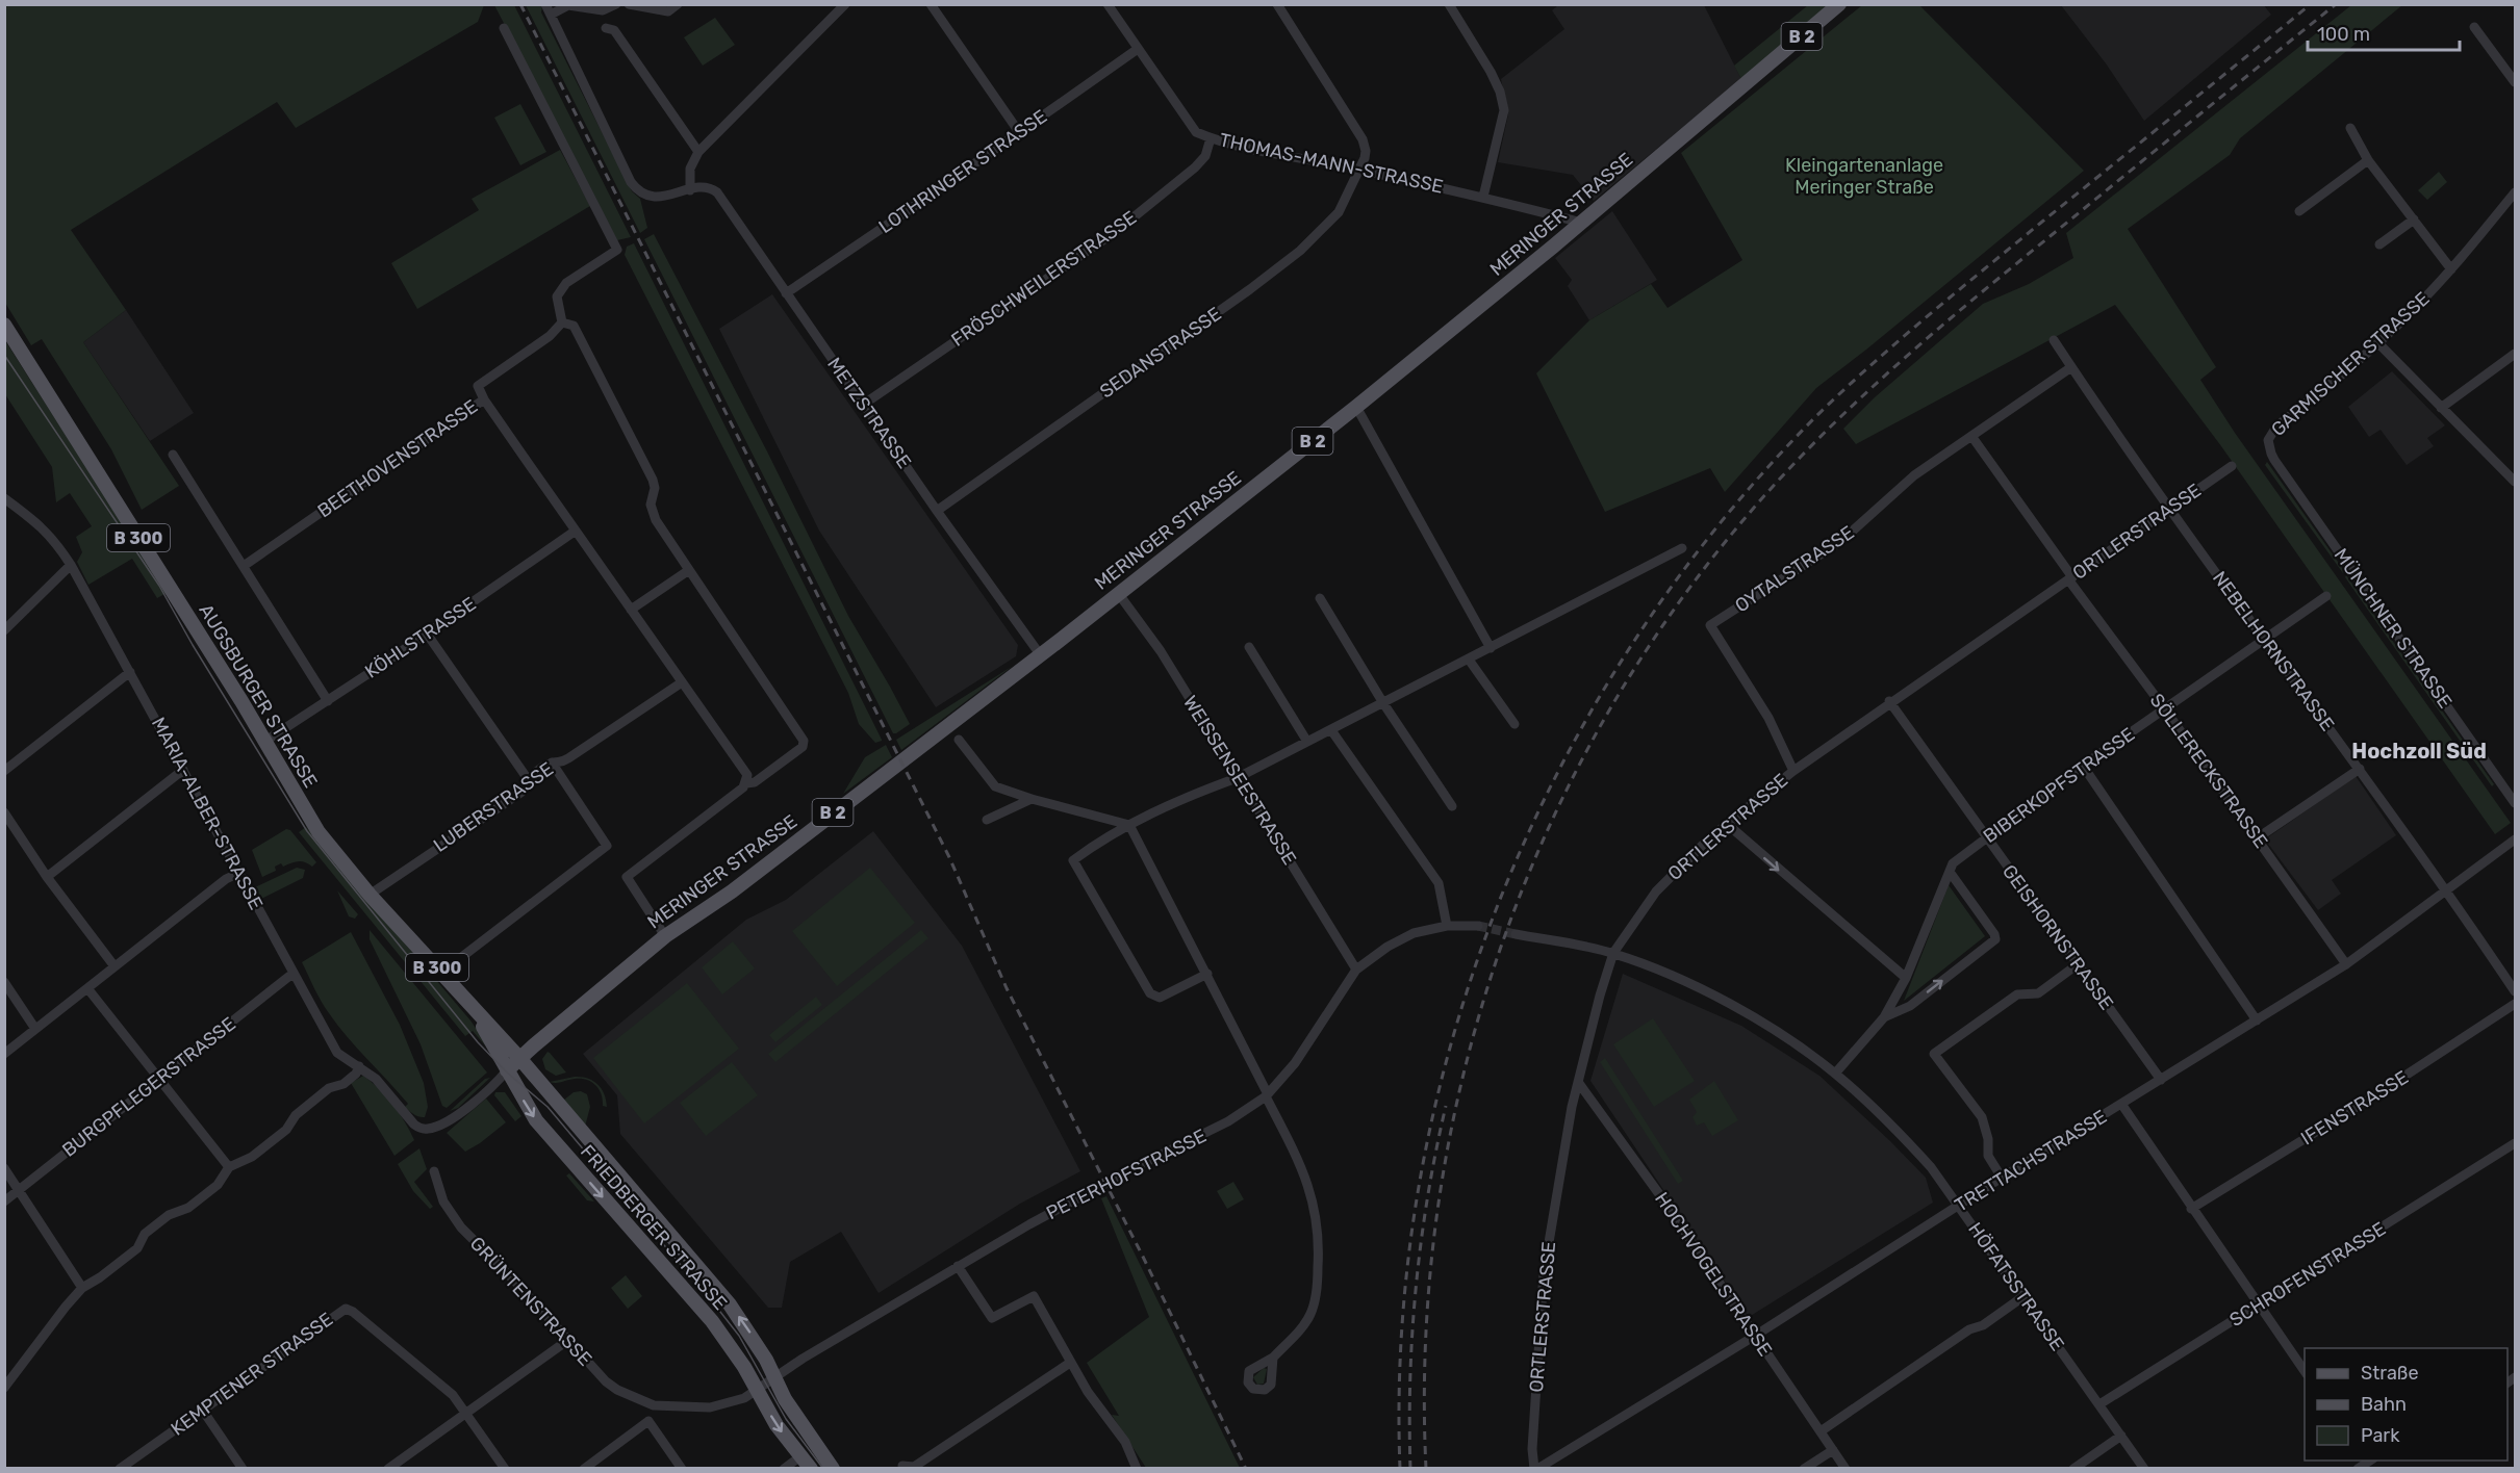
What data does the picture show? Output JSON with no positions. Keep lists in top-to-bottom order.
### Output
{
  "streets": {
    "main road": [
      "B 2",
      "MERINGER STRASSE",
      "B 300",
      "AUGSBURGER STRASSE",
      "FRIEDBERGER STRASSE"
    ],
    "street": [
      "THOMAS-MANN-STRASSE",
      "LOTHRINGER STRASSE",
      "FRÖSCHWEILERSTRASSE",
      "SEDANSTRASSE",
      "GARMISCHER STRASSE",
      "METZSTRASSE",
      "BEETHOVENSTRASSE",
      "ORTLERSTRASSE",
      "OYTALSTRASSE",
      "MÜNCHNER STRASSE",
      "KÖHLSTRASSE",
      "NEBELHORNSTRASSE",
      "SÖLLERECKSTRASSE",
      "WEISSENSEESTRASSE",
      "BIBERKOPFSTRASSE",
      "LUBERSTRASSE",
      "MARIA-ALBER-STRASSE",
      "GEISHORNSTRASSE",
      "BURGPFLEGERSTRASSE",
      "IFENSTRASSE",
      "TRETTACHSTRASSE",
      "PETERHOFSTRASSE",
      "HOCHVOGELSTRASSE",
      "SCHROFENSTRASSE",
      "HÖFATSSTRASSE",
      "GRÜNTENSTRASSE",
      "KEMPTENER STRASSE"
    ]
  },
  "crossings": [
    ["THOMAS-MANN-STRASSE", "LOTHRINGER STRASSE"],
    ["THOMAS-MANN-STRASSE", "MERINGER STRASSE"],
    ["THOMAS-MANN-STRASSE", "FRÖSCHWEILERSTRASSE"],
    ["THOMAS-MANN-STRASSE", "SEDANSTRASSE"],
    ["LOTHRINGER STRASSE", "METZSTRASSE"],
    ["MERINGER STRASSE", "METZSTRASSE"],
    ["MERINGER STRASSE", "AUGSBURGER STRASSE"],
    ["MERINGER STRASSE", "WEISSENSEESTRASSE"],
    ["MERINGER STRASSE", "MARIA-ALBER-STRASSE"],
    ["MERINGER STRASSE", "FRIEDBERGER STRASSE"],
    ["FRÖSCHWEILERSTRASSE", "METZSTRASSE"],
    ["SEDANSTRASSE", "METZSTRASSE"],
    ["GARMISCHER STRASSE", "MÜNCHNER STRASSE"],
    ["ORTLERSTRASSE", "OYTALSTRASSE"],
    ["ORTLERSTRASSE", "NEBELHORNSTRASSE"],
    ["ORTLERSTRASSE", "SÖLLERECKSTRASSE"],
    ["ORTLERSTRASSE", "GEISHORNSTRASSE"],
    ["ORTLERSTRASSE", "TRETTACHSTRASSE"],
    ["ORTLERSTRASSE", "HOCHVOGELSTRASSE"],
    ["ORTLERSTRASSE", "HÖFATSSTRASSE"],
    ["OYTALSTRASSE", "NEBELHORNSTRASSE"],
    ["OYTALSTRASSE", "SÖLLERECKSTRASSE"],
    ["KÖHLSTRASSE", "AUGSBURGER STRASSE"],
    ["NEBELHORNSTRASSE", "BIBERKOPFSTRASSE"],
    ["NEBELHORNSTRASSE", "TRETTACHSTRASSE"],
    ["AUGSBURGER STRASSE", "LUBERSTRASSE"],
    ["AUGSBURGER STRASSE", "FRIEDBERGER STRASSE"],
    ["SÖLLERECKSTRASSE", "BIBERKOPFSTRASSE"],
    ["SÖLLERECKSTRASSE", "TRETTACHSTRASSE"],
    ["WEISSENSEESTRASSE", "PETERHOFSTRASSE"],
    ["BIBERKOPFSTRASSE", "GEISHORNSTRASSE"],
    ["BIBERKOPFSTRASSE", "HÖFATSSTRASSE"],
    ["MARIA-ALBER-STRASSE", "BURGPFLEGERSTRASSE"],
    ["MARIA-ALBER-STRASSE", "FRIEDBERGER STRASSE"],
    ["GEISHORNSTRASSE", "TRETTACHSTRASSE"],
    ["TRETTACHSTRASSE", "HOCHVOGELSTRASSE"],
    ["TRETTACHSTRASSE", "HÖFATSSTRASSE"],
    ["PETERHOFSTRASSE", "FRIEDBERGER STRASSE"],
    ["PETERHOFSTRASSE", "GRÜNTENSTRASSE"],
    ["FRIEDBERGER STRASSE", "GRÜNTENSTRASSE"],
    ["SCHROFENSTRASSE", "HÖFATSSTRASSE"]
  ],
  "districts": ["Hochzoll Süd"],
  "parks": ["Kleingartenanlage Meringer Straße"],
  "legend": ["Straße", "Bahn", "Park"],
  "scale_bar": "100 m"
}
